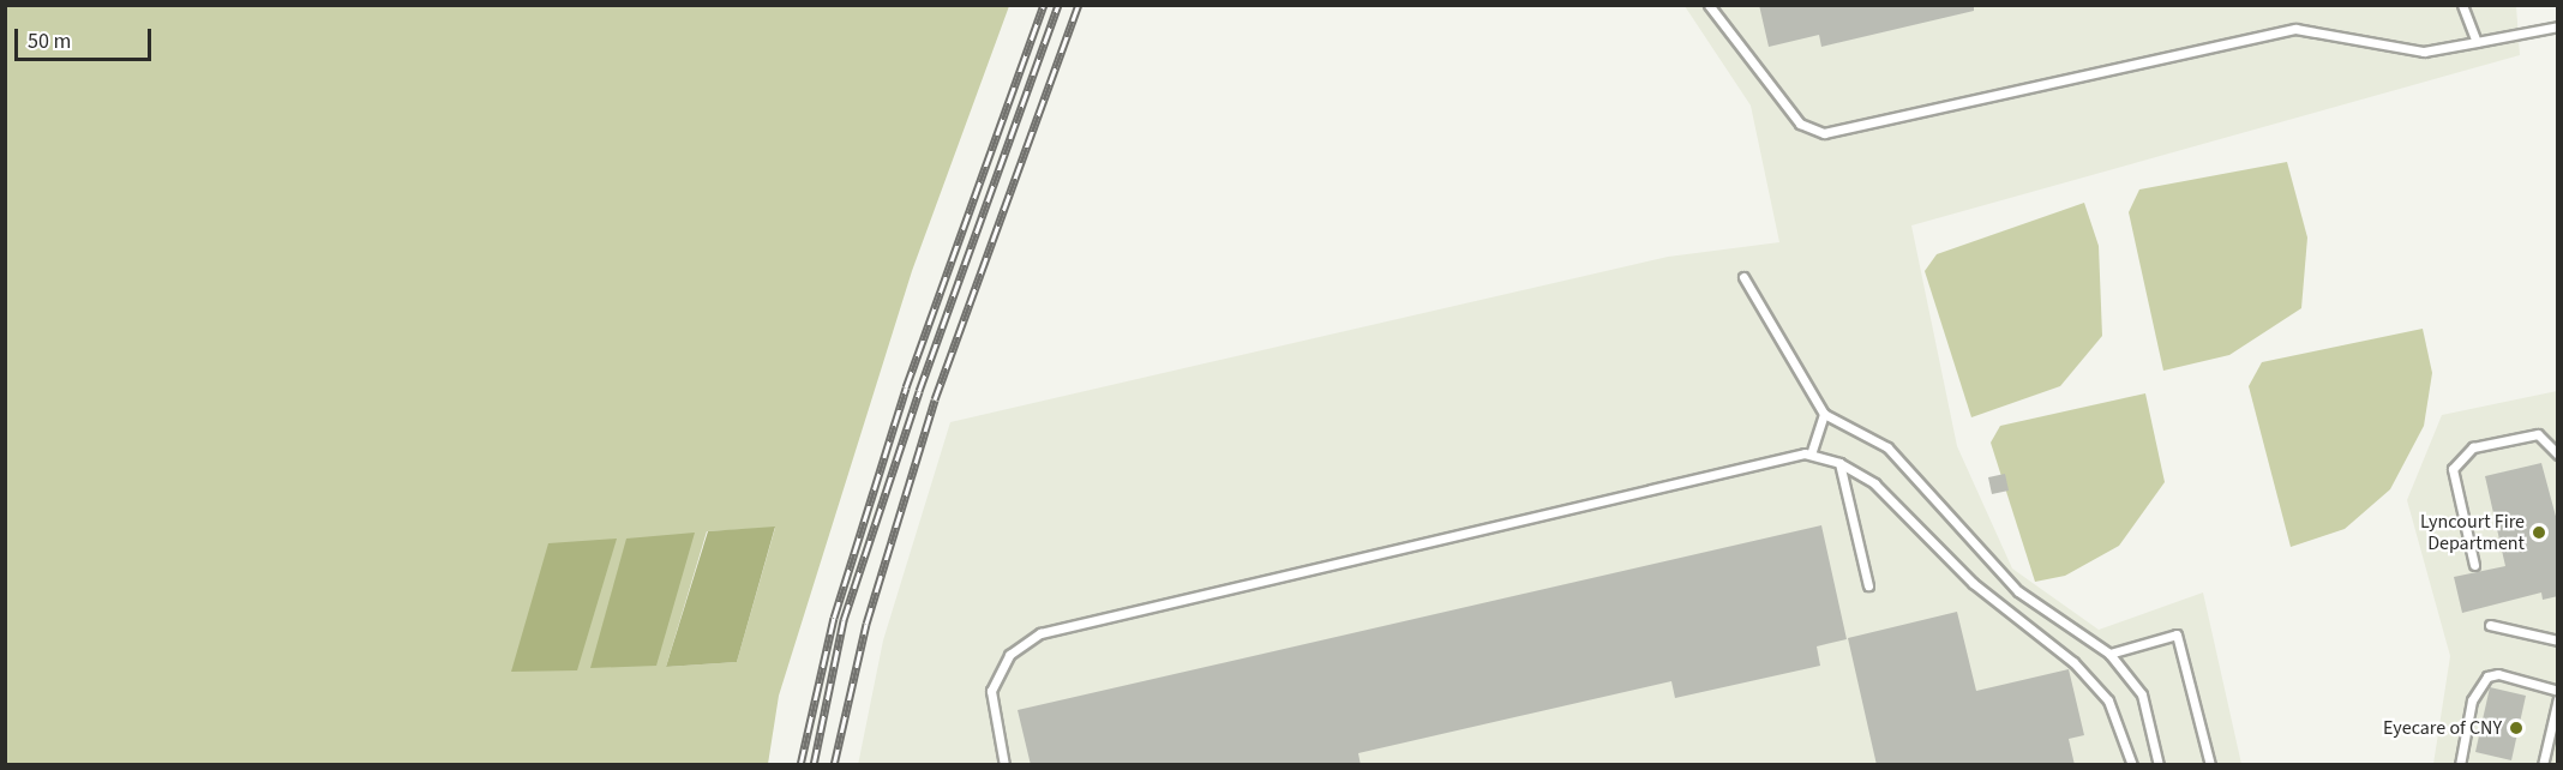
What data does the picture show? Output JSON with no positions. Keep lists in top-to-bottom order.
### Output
{
  "places": ["Lyncourt Fire Department", "Eyecare of CNY"],
  "scale_bar": "50 m"
}
